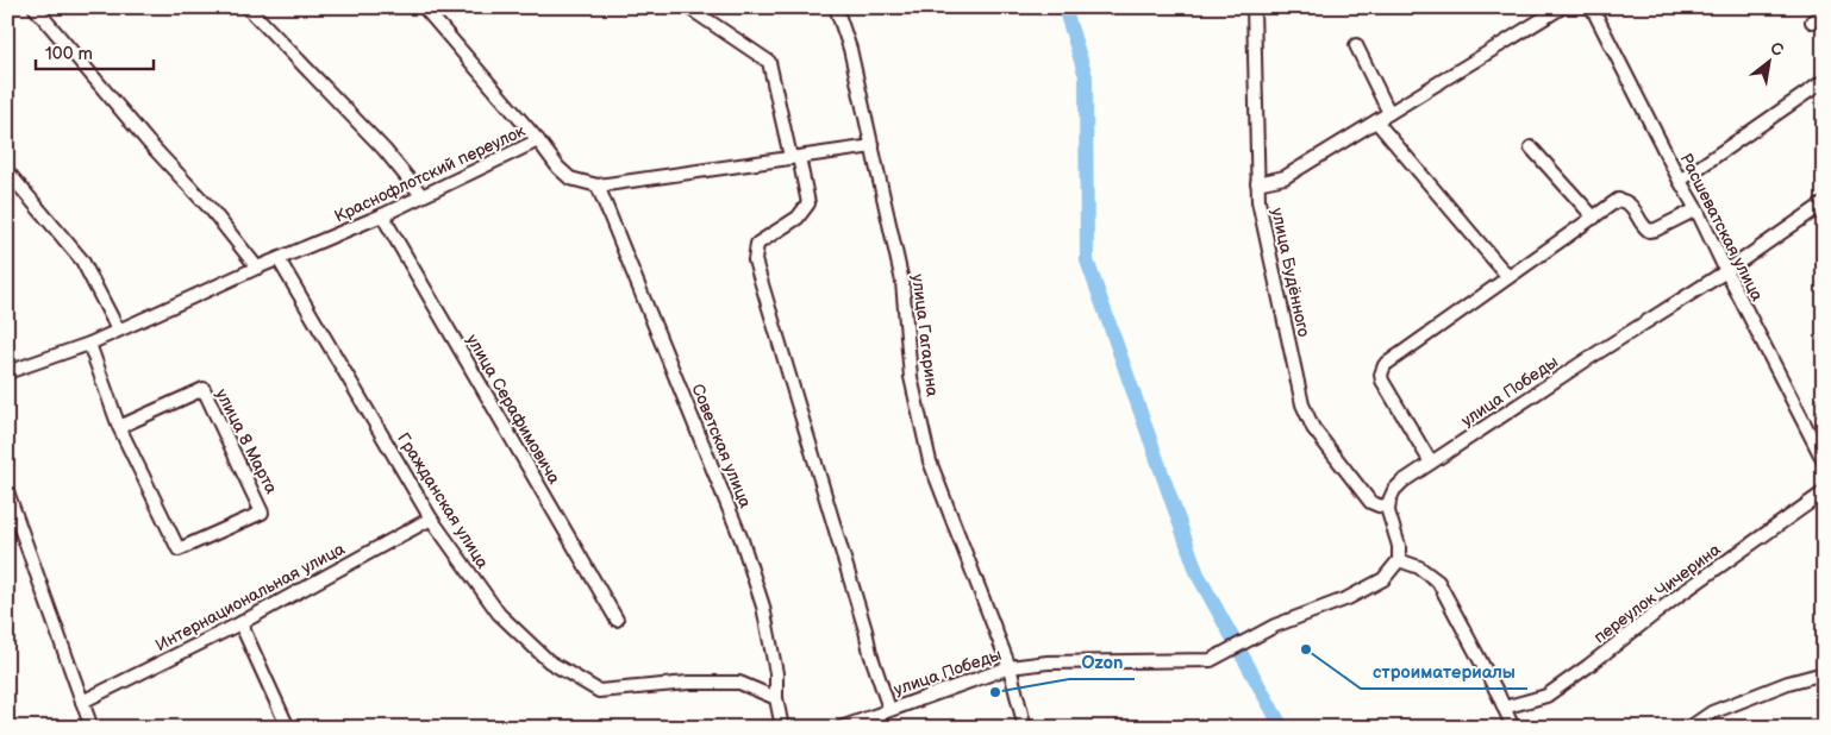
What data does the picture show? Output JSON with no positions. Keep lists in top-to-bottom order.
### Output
{
  "streets": {
    "street": [
      "Краснофлотский переулок",
      "Расшеватская улица",
      "улица Будённого",
      "улица Гагарина",
      "улица Победы",
      "улица Серафимовича",
      "улица 8 Марта",
      "Советская улица",
      "Гражданская улица",
      "переулок Чичерина",
      "Интернациональная улица"
    ]
  },
  "crossings": [
    ["Краснофлотский переулок", "улица Гагарина"],
    ["Краснофлотский переулок", "улица Серафимовича"],
    ["Краснофлотский переулок", "улица 8 Марта"],
    ["Краснофлотский переулок", "Советская улица"],
    ["Краснофлотский переулок", "Гражданская улица"],
    ["Расшеватская улица", "улица Победы"],
    ["улица Будённого", "улица Победы"],
    ["улица Гагарина", "улица Победы"],
    ["Советская улица", "Гражданская улица"],
    ["Гражданская улица", "Интернациональная улица"]
  ],
  "places": ["строиматериалы", "Ozon"],
  "scale_bar": "100 m",
  "north": "top right"
}
